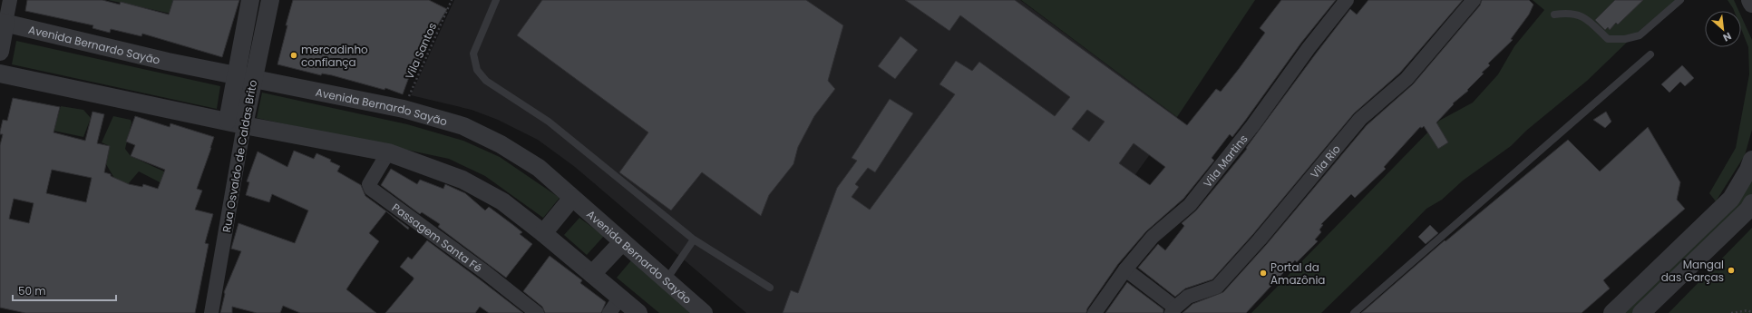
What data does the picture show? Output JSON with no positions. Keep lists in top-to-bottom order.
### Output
{
  "streets": {
    "street": [
      "Avenida Bernardo Sayão",
      "Rua Osvaldo de Caldas Brito",
      "Vila Martins",
      "Vila Rio",
      "Passagem Santa Fé"
    ],
    "path": ["Vila Santos"]
  },
  "crossings": [
    ["Avenida Bernardo Sayão", "Vila Santos"],
    ["Avenida Bernardo Sayão", "Rua Osvaldo de Caldas Brito"]
  ],
  "places": ["mercadinho confiança", "Mangal das Garças", "Portal da Amazônia"],
  "scale_bar": "50 m",
  "north": "bottom right"
}
